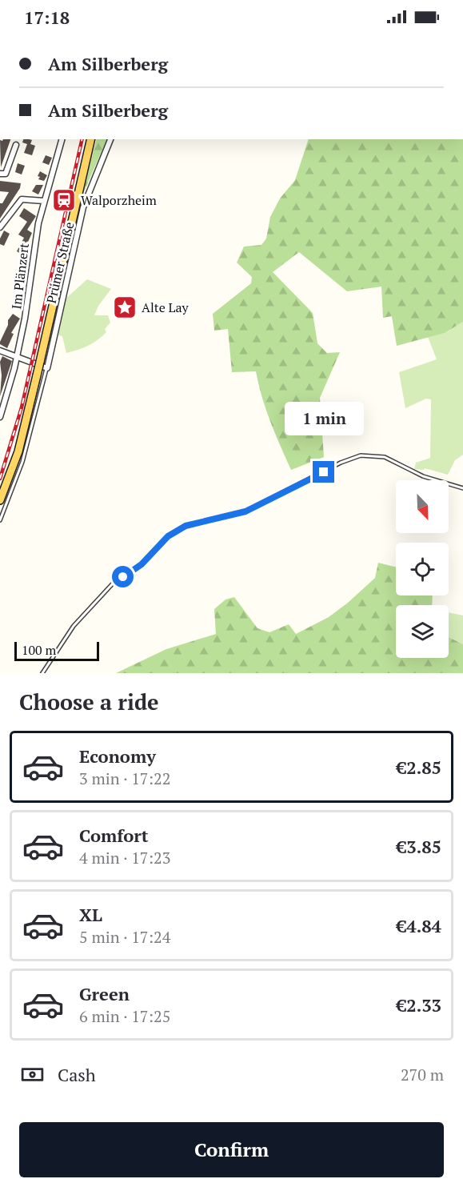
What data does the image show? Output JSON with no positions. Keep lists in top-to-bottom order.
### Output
{
  "streets": {
    "street": ["Prümer Straße", "Im Plänzert"]
  },
  "places": {
    "station": ["Walporzheim"],
    "place": ["Alte Lay"]
  },
  "scale_bar": "100 m",
  "north": "bottom right",
  "page": {
    "status": "17:18",
    "banner": ["Am Silberberg", "Am Silberberg"],
    "bubble": "1 min",
    "scale": "100 m",
    "heading": "Choose a ride",
    "list": [
      {
        "name": "Economy",
        "note": "3 min · 17:22",
        "value": "€2.85"
      },
      {
        "name": "Comfort",
        "note": "4 min · 17:23",
        "value": "€3.85"
      },
      {
        "name": "XL",
        "note": "5 min · 17:24",
        "value": "€4.84"
      },
      {
        "name": "Green",
        "note": "6 min · 17:25",
        "value": "€2.33"
      }
    ],
    "pay": ["Cash", "270 m"],
    "buttons": "Confirm"
  }
}
